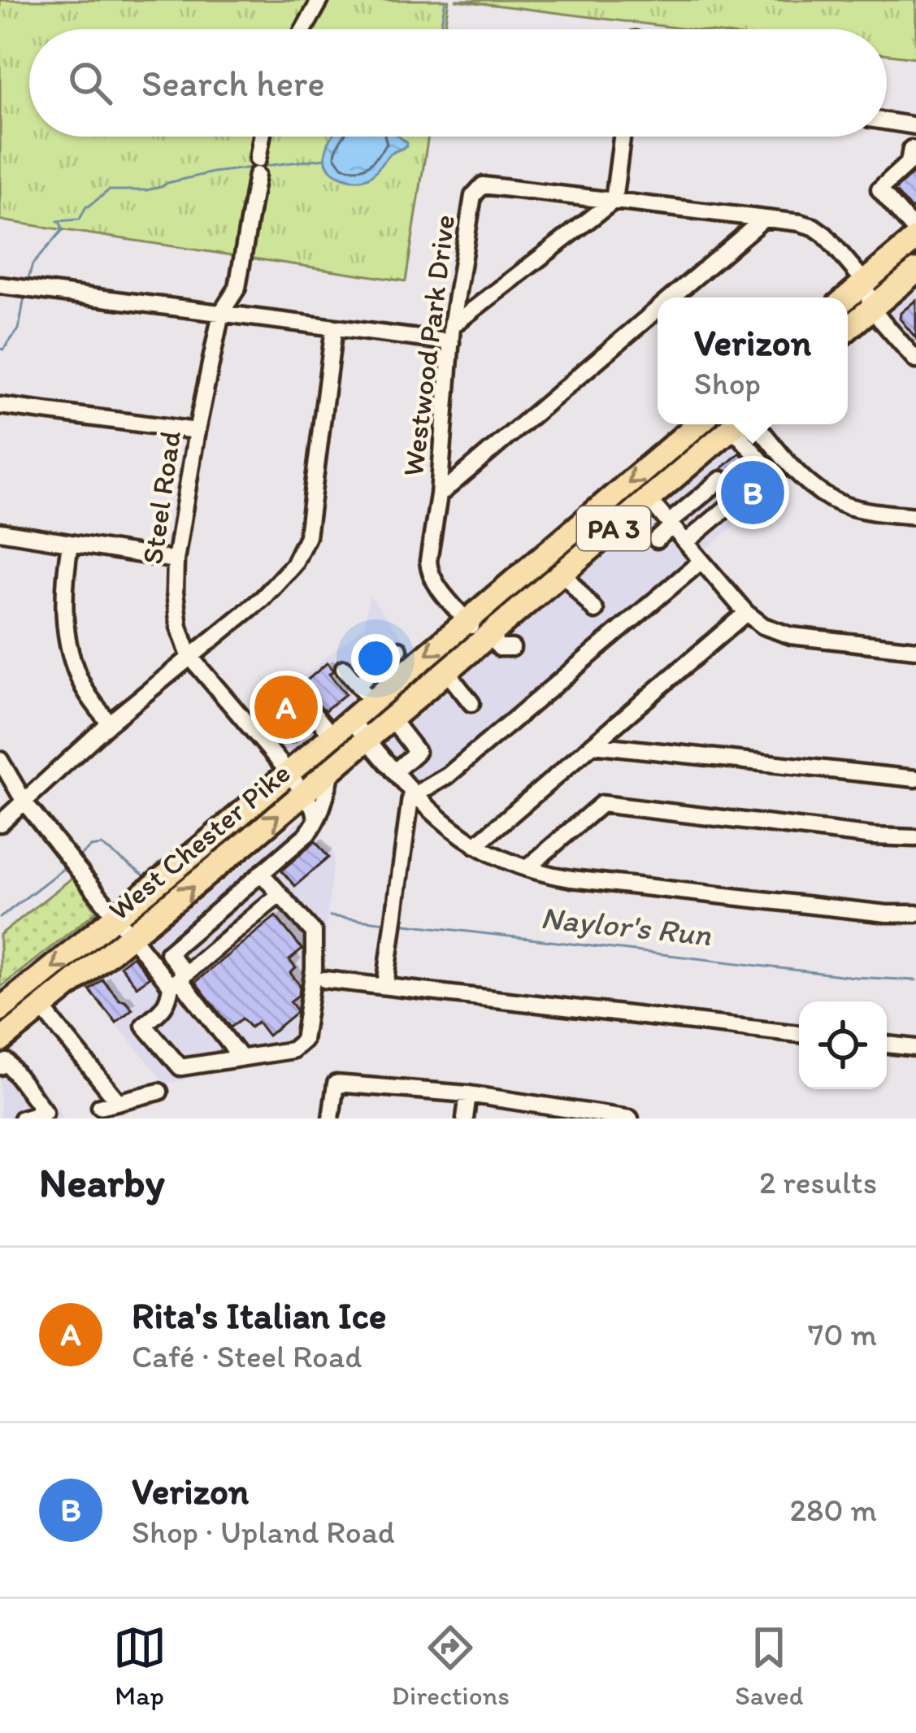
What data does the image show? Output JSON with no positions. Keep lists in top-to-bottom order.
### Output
{
  "streets": {
    "highway": ["PA 3", "West Chester Pike"],
    "street": ["Westwood Park Drive", "Steel Road"]
  },
  "crossings": [
    ["Westwood Park Drive", "West Chester Pike"],
    ["Steel Road", "West Chester Pike"]
  ],
  "water": ["Naylor's Run"],
  "page": {
    "search": "Search here",
    "popup": ["Verizon", "Shop"],
    "pins": ["B", "A"],
    "heading": ["Nearby", "2 results"],
    "list": [
      {
        "mark": "A",
        "name": "Rita's Italian Ice",
        "note": "Café · Steel Road",
        "value": "70 m"
      },
      {
        "mark": "B",
        "name": "Verizon",
        "note": "Shop · Upland Road",
        "value": "280 m"
      }
    ],
    "nav": ["Map", "Directions", "Saved"]
  }
}
